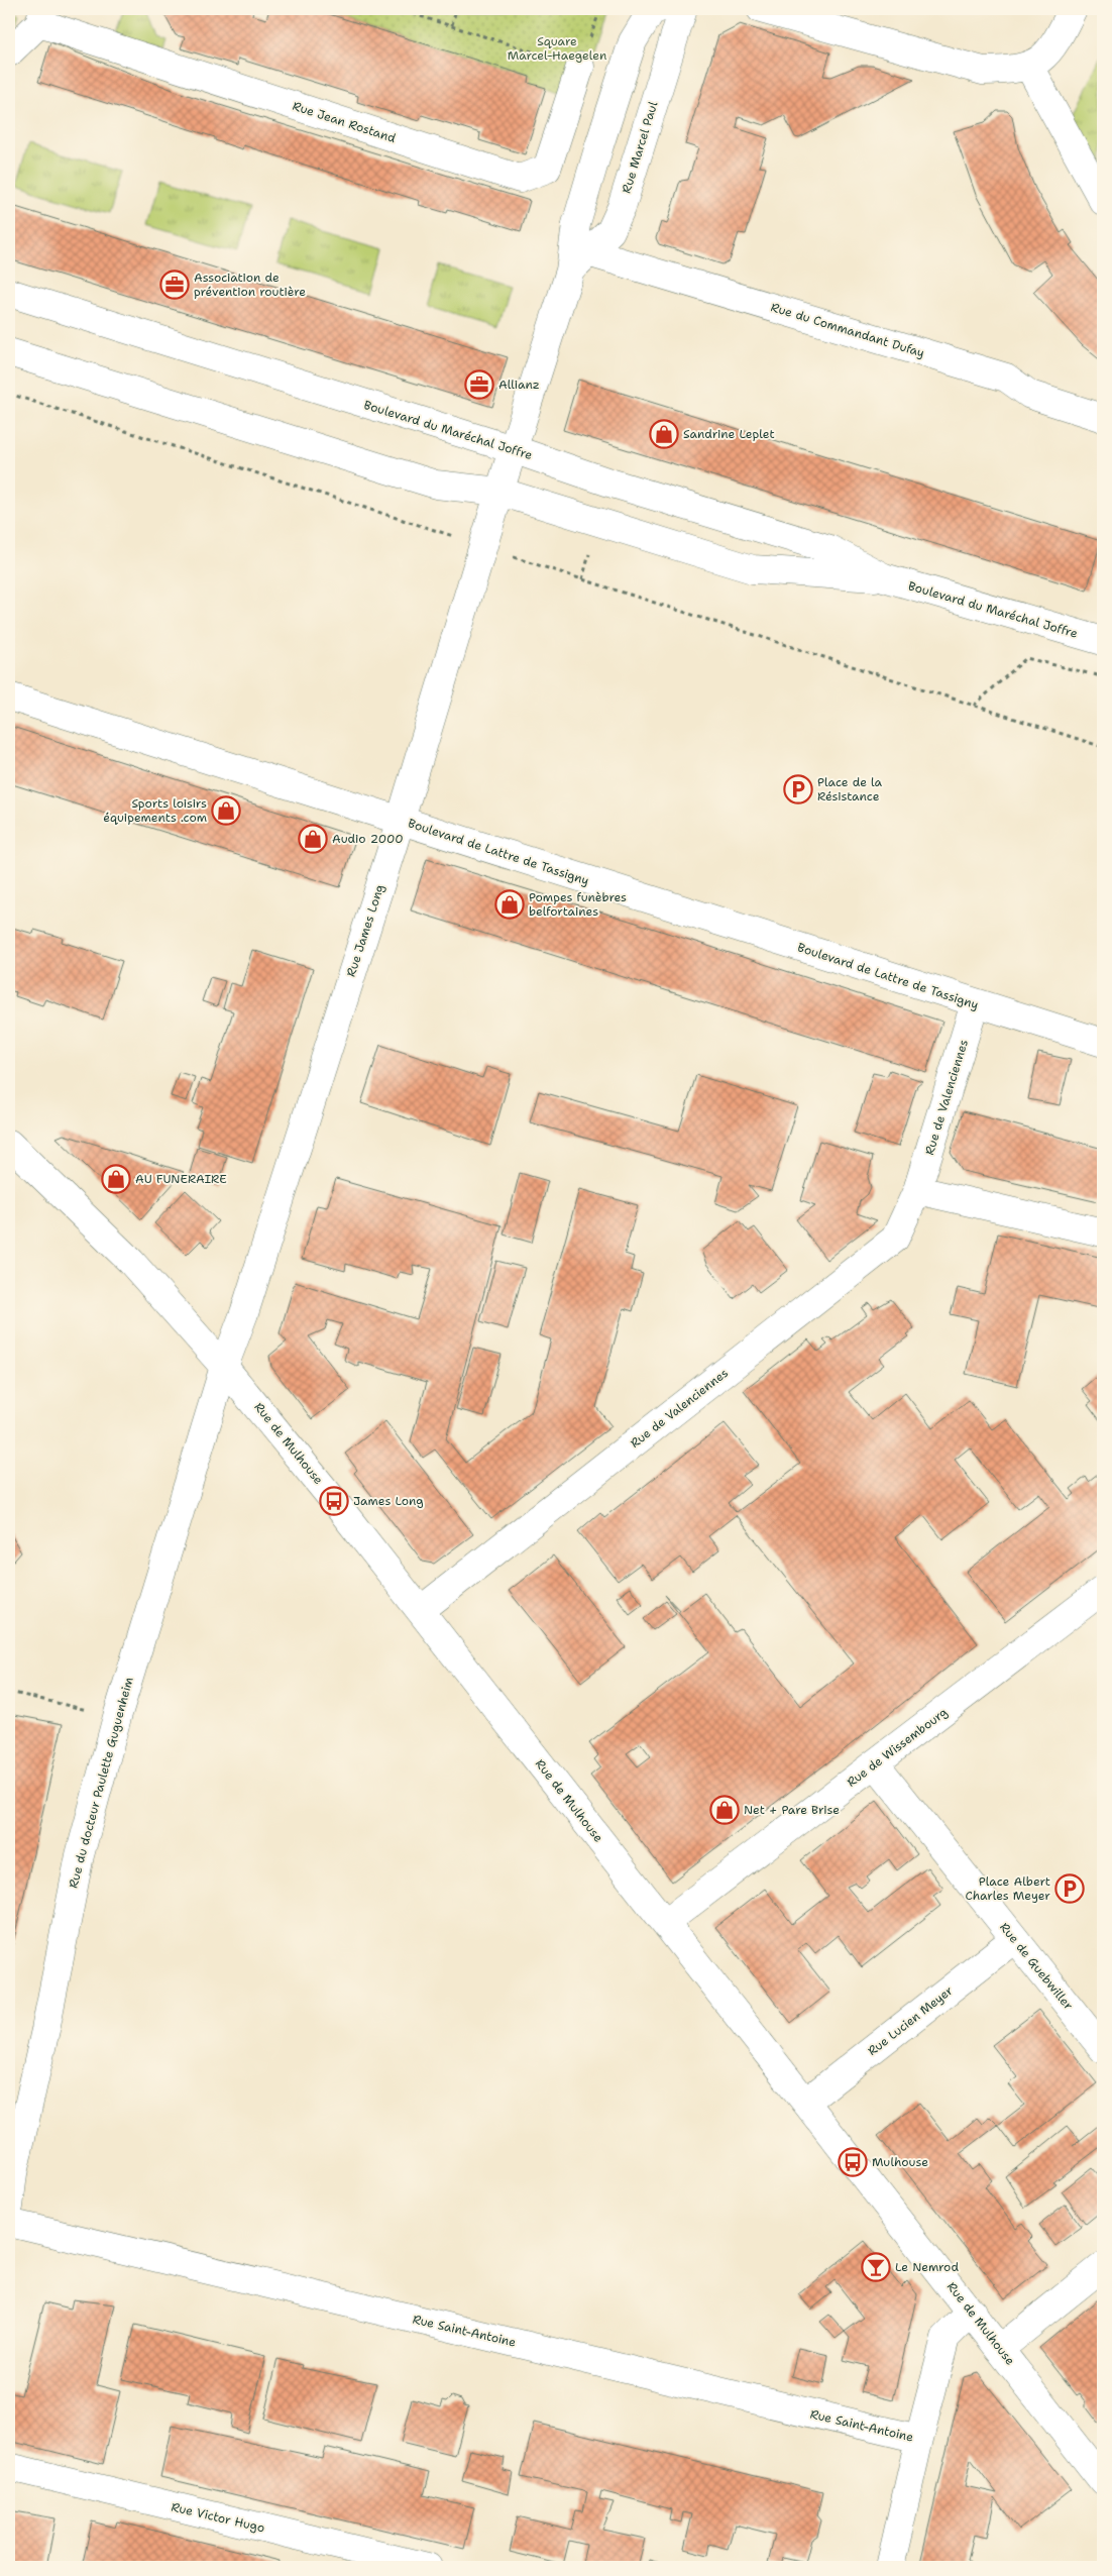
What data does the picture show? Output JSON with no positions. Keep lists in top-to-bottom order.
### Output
{
  "streets": {
    "street": [
      "Rue Jean Rostand",
      "Rue Marcel Paul",
      "Rue du Commandant Dufay",
      "Boulevard du Maréchal Joffre",
      "Boulevard de Lattre de Tassigny",
      "Rue James Long",
      "Rue de Valenciennes",
      "Rue de Mulhouse",
      "Rue de Wissembourg",
      "Rue du docteur Paulette Guguenheim",
      "Rue de Guebwiller",
      "Rue Lucien Meyer",
      "Rue Saint-Antoine",
      "Rue Victor Hugo"
    ]
  },
  "crossings": [
    ["Rue Marcel Paul", "Rue du Commandant Dufay"],
    ["Rue Marcel Paul", "Boulevard du Maréchal Joffre"],
    ["Rue Marcel Paul", "Rue James Long"],
    ["Boulevard du Maréchal Joffre", "Rue James Long"],
    ["Boulevard de Lattre de Tassigny", "Rue James Long"],
    ["Boulevard de Lattre de Tassigny", "Rue de Valenciennes"],
    ["Rue James Long", "Rue de Mulhouse"],
    ["Rue James Long", "Rue du docteur Paulette Guguenheim"],
    ["Rue de Valenciennes", "Rue de Mulhouse"],
    ["Rue de Mulhouse", "Rue de Wissembourg"],
    ["Rue de Mulhouse", "Rue du docteur Paulette Guguenheim"],
    ["Rue de Mulhouse", "Rue Lucien Meyer"],
    ["Rue de Wissembourg", "Rue de Guebwiller"],
    ["Rue de Guebwiller", "Rue Lucien Meyer"]
  ],
  "parks": ["Square Marcel-Haegelen"],
  "places": {
    "office": ["Association de prévention routière", "Allianz"],
    "shop": [
      "Sandrine Leplet",
      "Sports loisirs équipements .com",
      "Audio 2000",
      "Pompes funèbres belfortaines",
      "AU FUNERAIRE",
      "Net + Pare Brise"
    ],
    "parking": ["Place de la Résistance", "Place Albert Charles Meyer"],
    "bus stop": ["James Long", "Mulhouse"],
    "bar": ["Le Nemrod"]
  }
}
